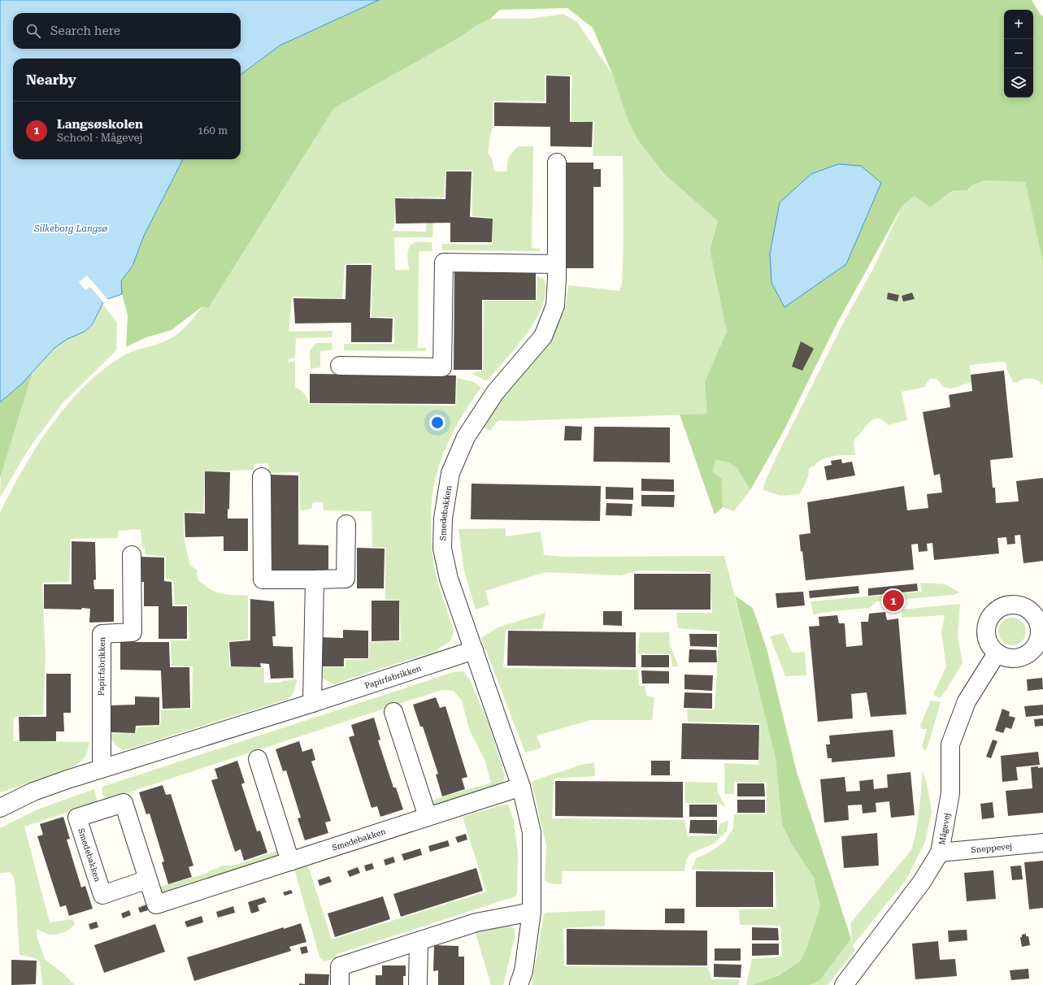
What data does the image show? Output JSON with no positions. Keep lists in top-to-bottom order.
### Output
{
  "streets": {
    "street": [
      "Smedebakken",
      "Papirfabrikken",
      "Mågevej",
      "Sneppevej"
    ]
  },
  "crossings": [
    ["Smedebakken", "Papirfabrikken"],
    ["Mågevej", "Sneppevej"]
  ],
  "water": ["Silkeborg Langsø"],
  "page": {
    "map_buttons": ["+", "−"],
    "search": "Search here",
    "heading": "Nearby",
    "list": [
      {
        "mark": "1",
        "name": "Langsøskolen",
        "note": "School · Mågevej",
        "value": "160 m"
      }
    ],
    "pins": "1"
  }
}
